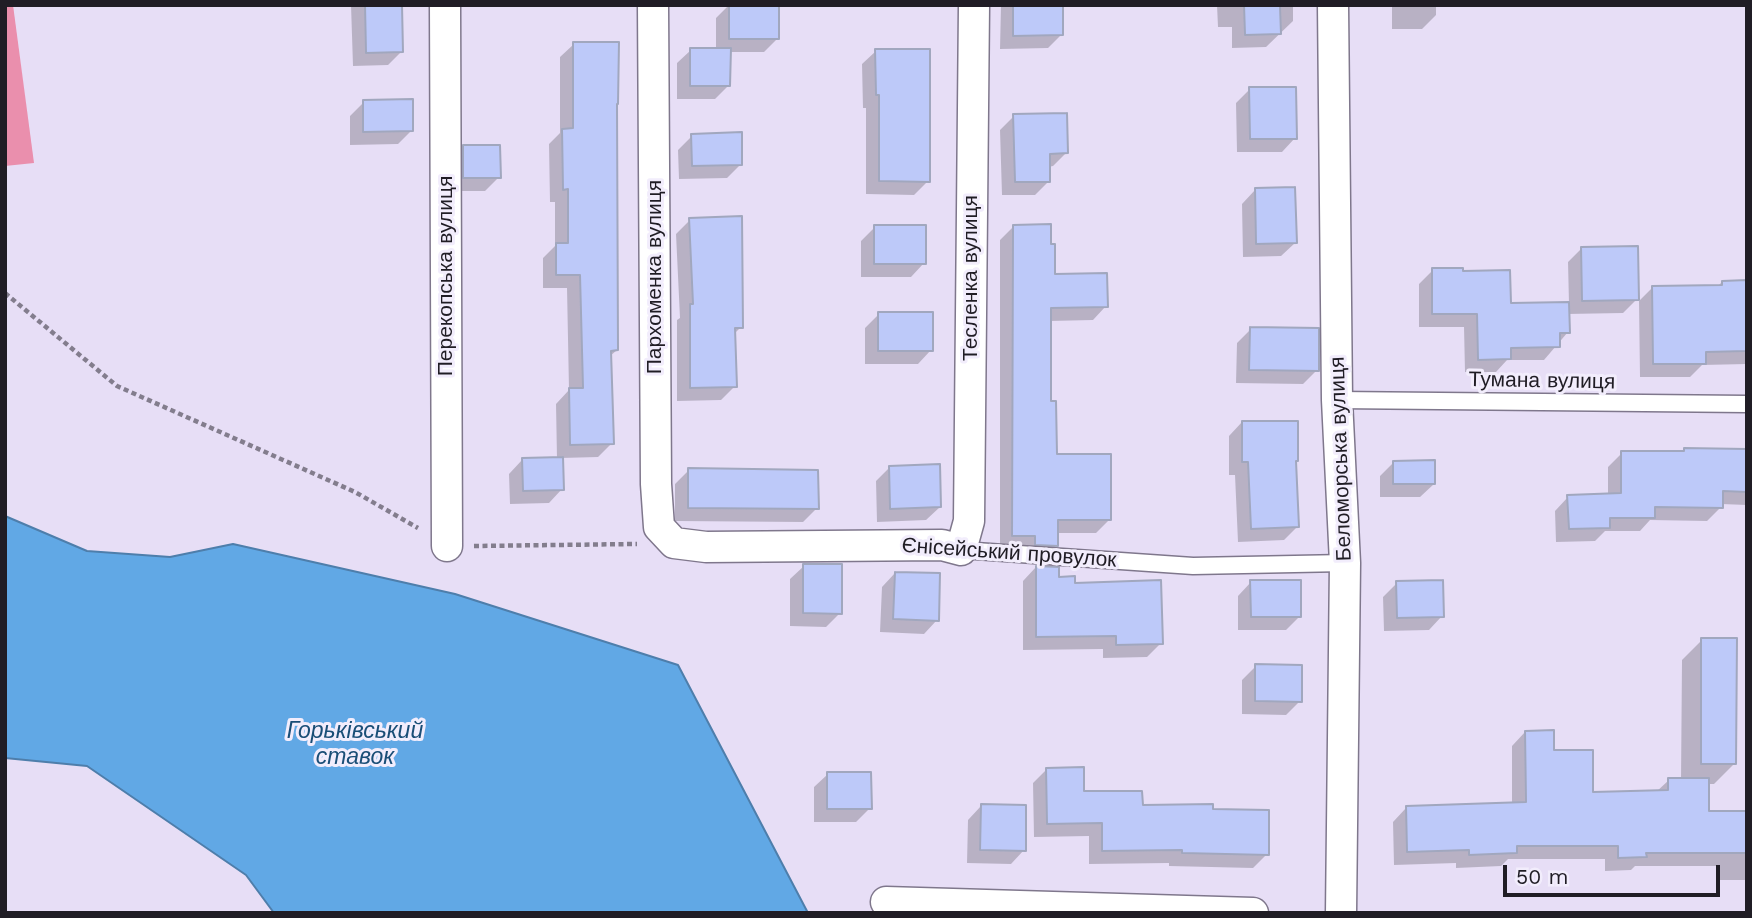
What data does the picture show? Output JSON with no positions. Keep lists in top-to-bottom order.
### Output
{
  "streets": {
    "street": [
      "Перекопська вулиця",
      "Пархоменка вулиця",
      "Тесленка вулиця",
      "Беломорська вулиця",
      "Єнісейський провулок"
    ],
    "lane": ["Тумана вулиця"]
  },
  "crossings": [
    ["Пархоменка вулиця", "Єнісейський провулок"],
    ["Тесленка вулиця", "Єнісейський провулок"],
    ["Тумана вулиця", "Беломорська вулиця"],
    ["Беломорська вулиця", "Єнісейський провулок"]
  ],
  "water": ["Горьківський ставок"],
  "scale_bar": "50 m"
}
